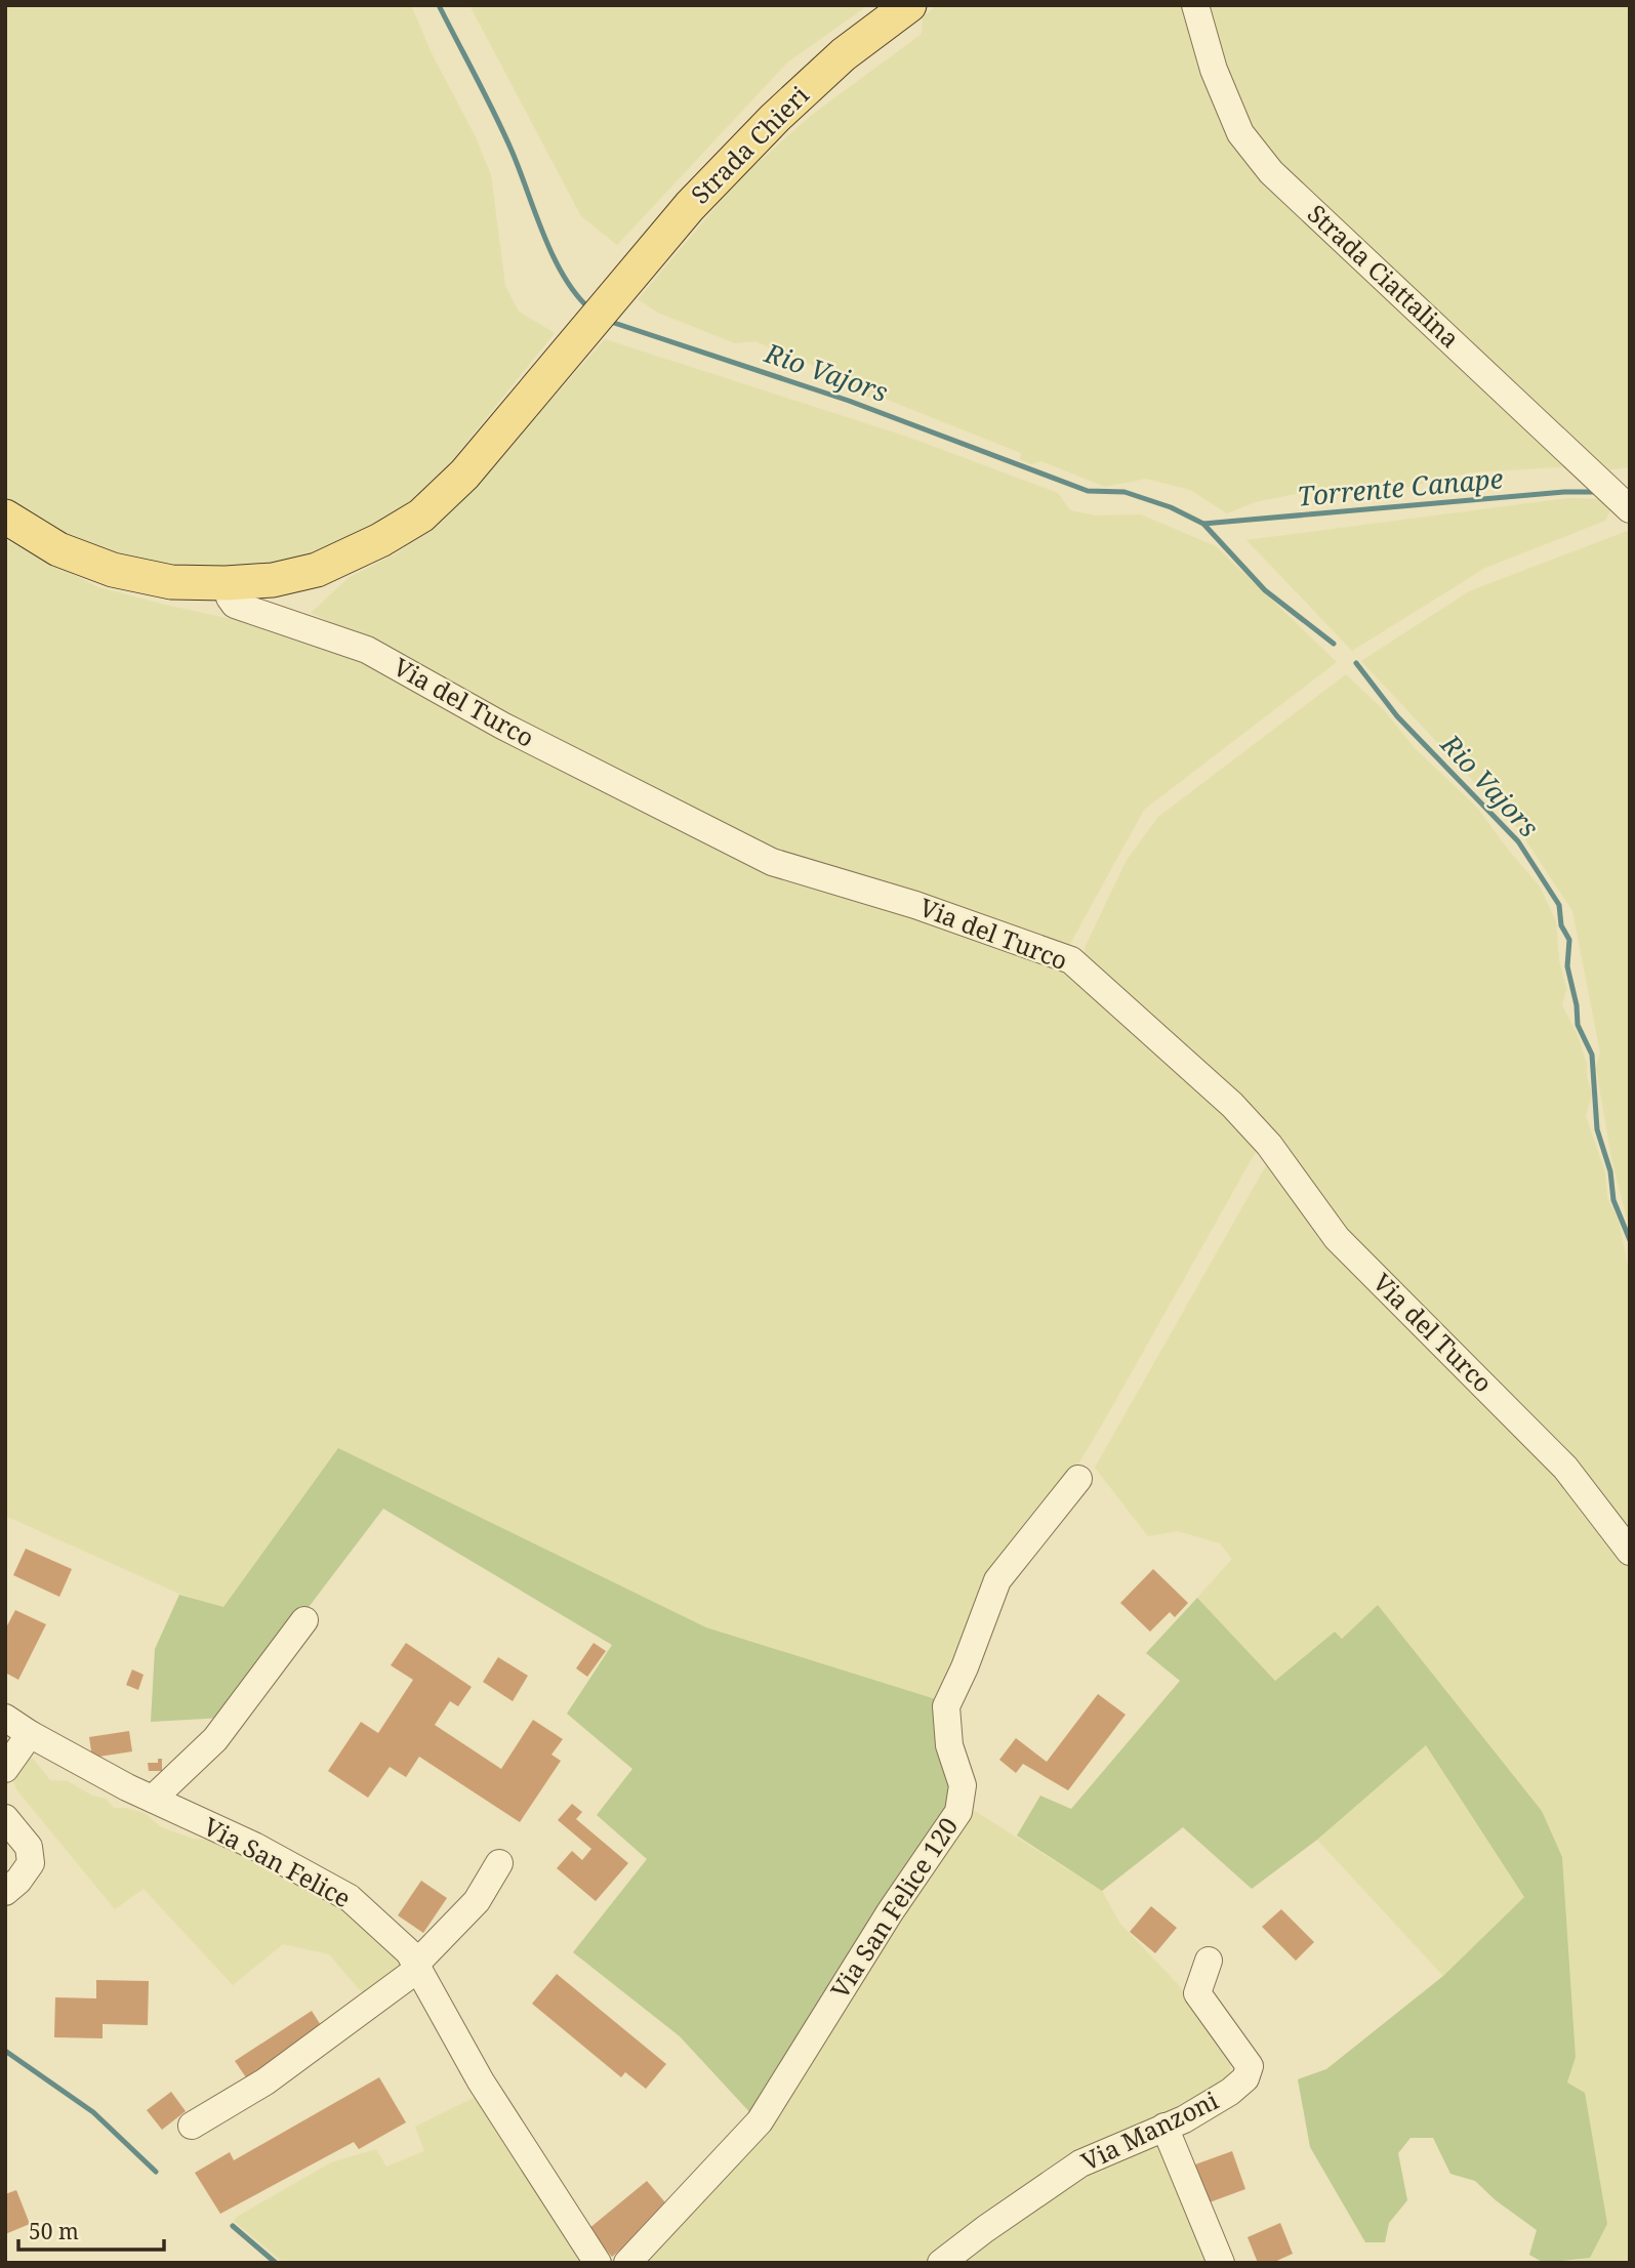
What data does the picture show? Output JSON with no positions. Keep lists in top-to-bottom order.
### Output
{
  "streets": {
    "main road": ["Strada Chieri"],
    "street": [
      "Strada Ciattalina",
      "Via del Turco",
      "Via San Felice",
      "Via San Felice 120",
      "Via Manzoni"
    ]
  },
  "crossings": [
    ["Strada Chieri", "Via del Turco"]
  ],
  "water": ["Rio Vajors", "Torrente Canape"],
  "scale_bar": "50 m"
}
